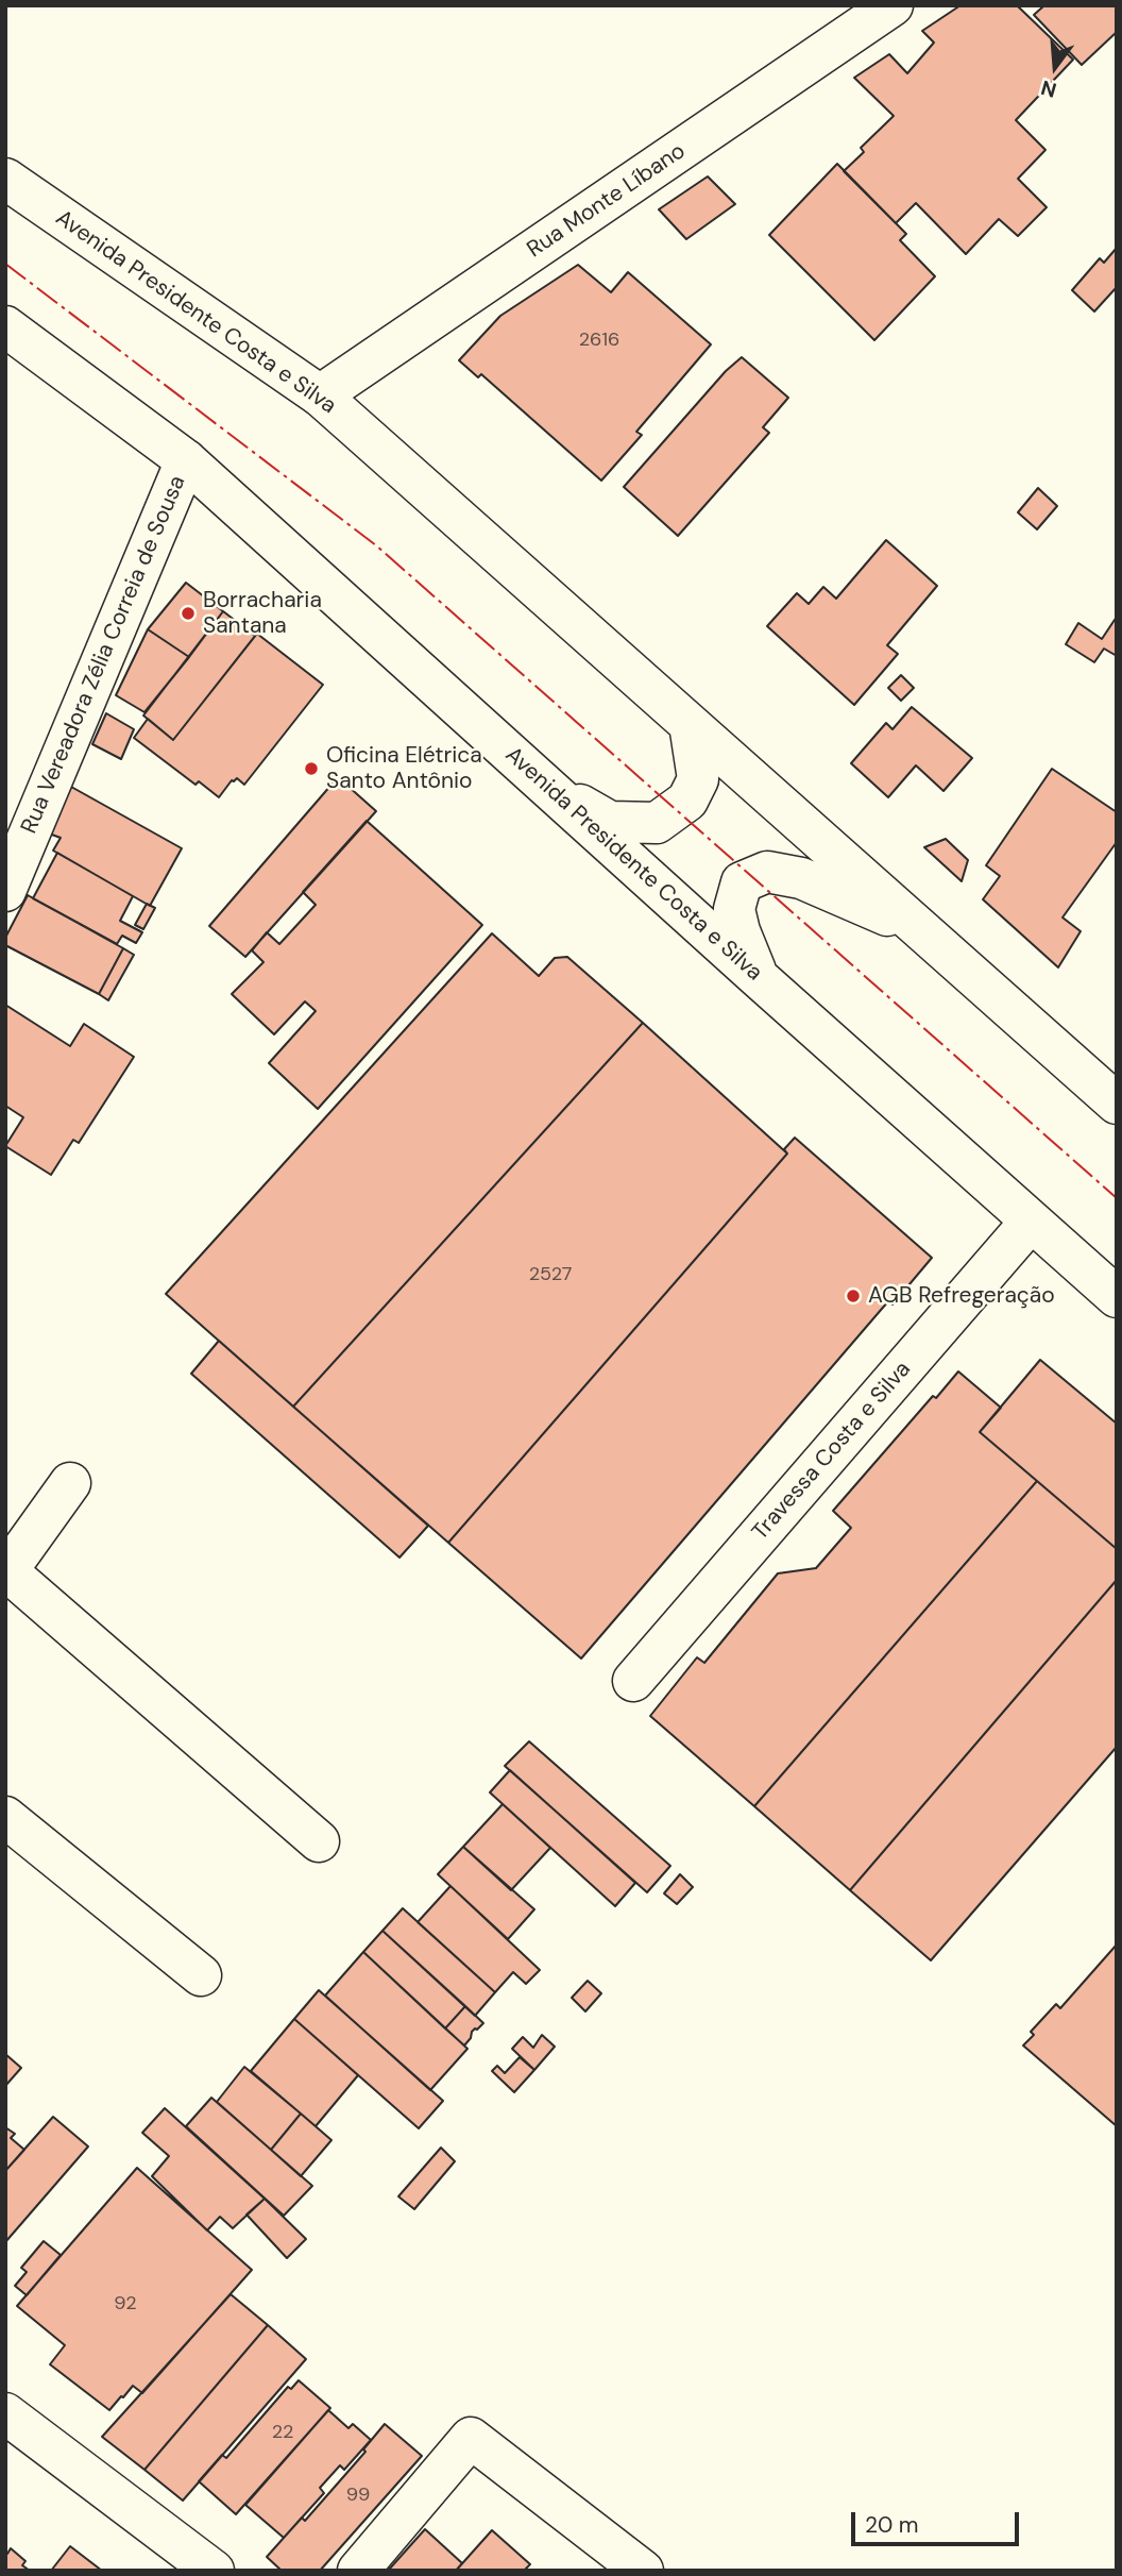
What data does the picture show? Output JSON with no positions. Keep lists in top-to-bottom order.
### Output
{
  "streets": {
    "main road": [
      "Rua Monte Líbano",
      "Avenida Presidente Costa e Silva",
      "Rua Vereadora Zélia Correia de Sousa",
      "Travessa Costa e Silva"
    ]
  },
  "crossings": [
    ["Rua Monte Líbano", "Avenida Presidente Costa e Silva"],
    ["Avenida Presidente Costa e Silva", "Rua Vereadora Zélia Correia de Sousa"],
    ["Avenida Presidente Costa e Silva", "Travessa Costa e Silva"]
  ],
  "places": ["Borracharia Santana", "Oficina Elétrica Santo Antônio", "AGB Refregeração"],
  "house_numbers": [
    "2616",
    "2527",
    "92",
    "22",
    "99"
  ],
  "scale_bar": "20 m",
  "north": "bottom"
}
